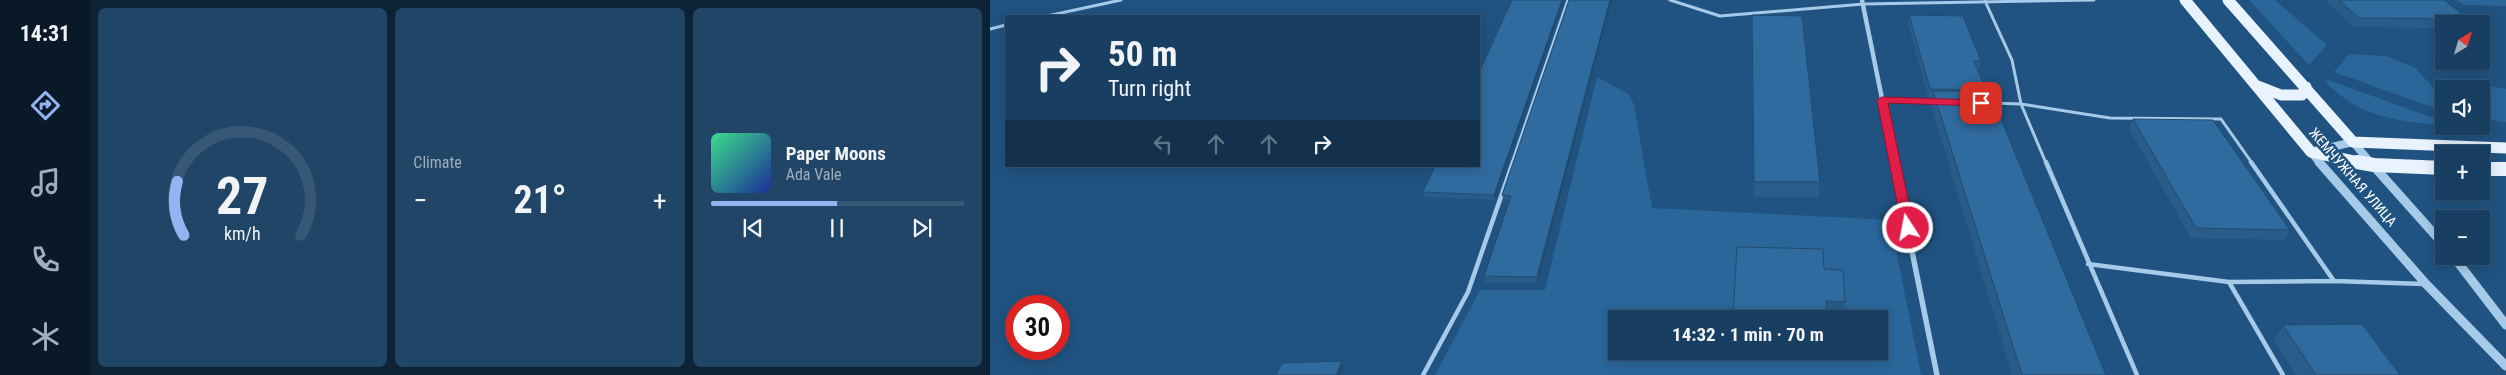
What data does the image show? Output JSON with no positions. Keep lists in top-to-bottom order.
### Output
{
  "streets": {
    "main road": ["ЖЕМЧУЖНАЯ УЛИЦА"]
  },
  "north": "top right",
  "page": {
    "tabs": "14:31",
    "tile": "Climate",
    "map_buttons": ["+", "−"],
    "turn": ["50 m", "Turn right"],
    "song": ["Paper Moons", "Ada Vale"],
    "heat": ["−", "21°", "+"],
    "limit": "30",
    "trip": "14:32 · 1 min · 70 m",
    "gauge": ["27", "km/h"]
  }
}
